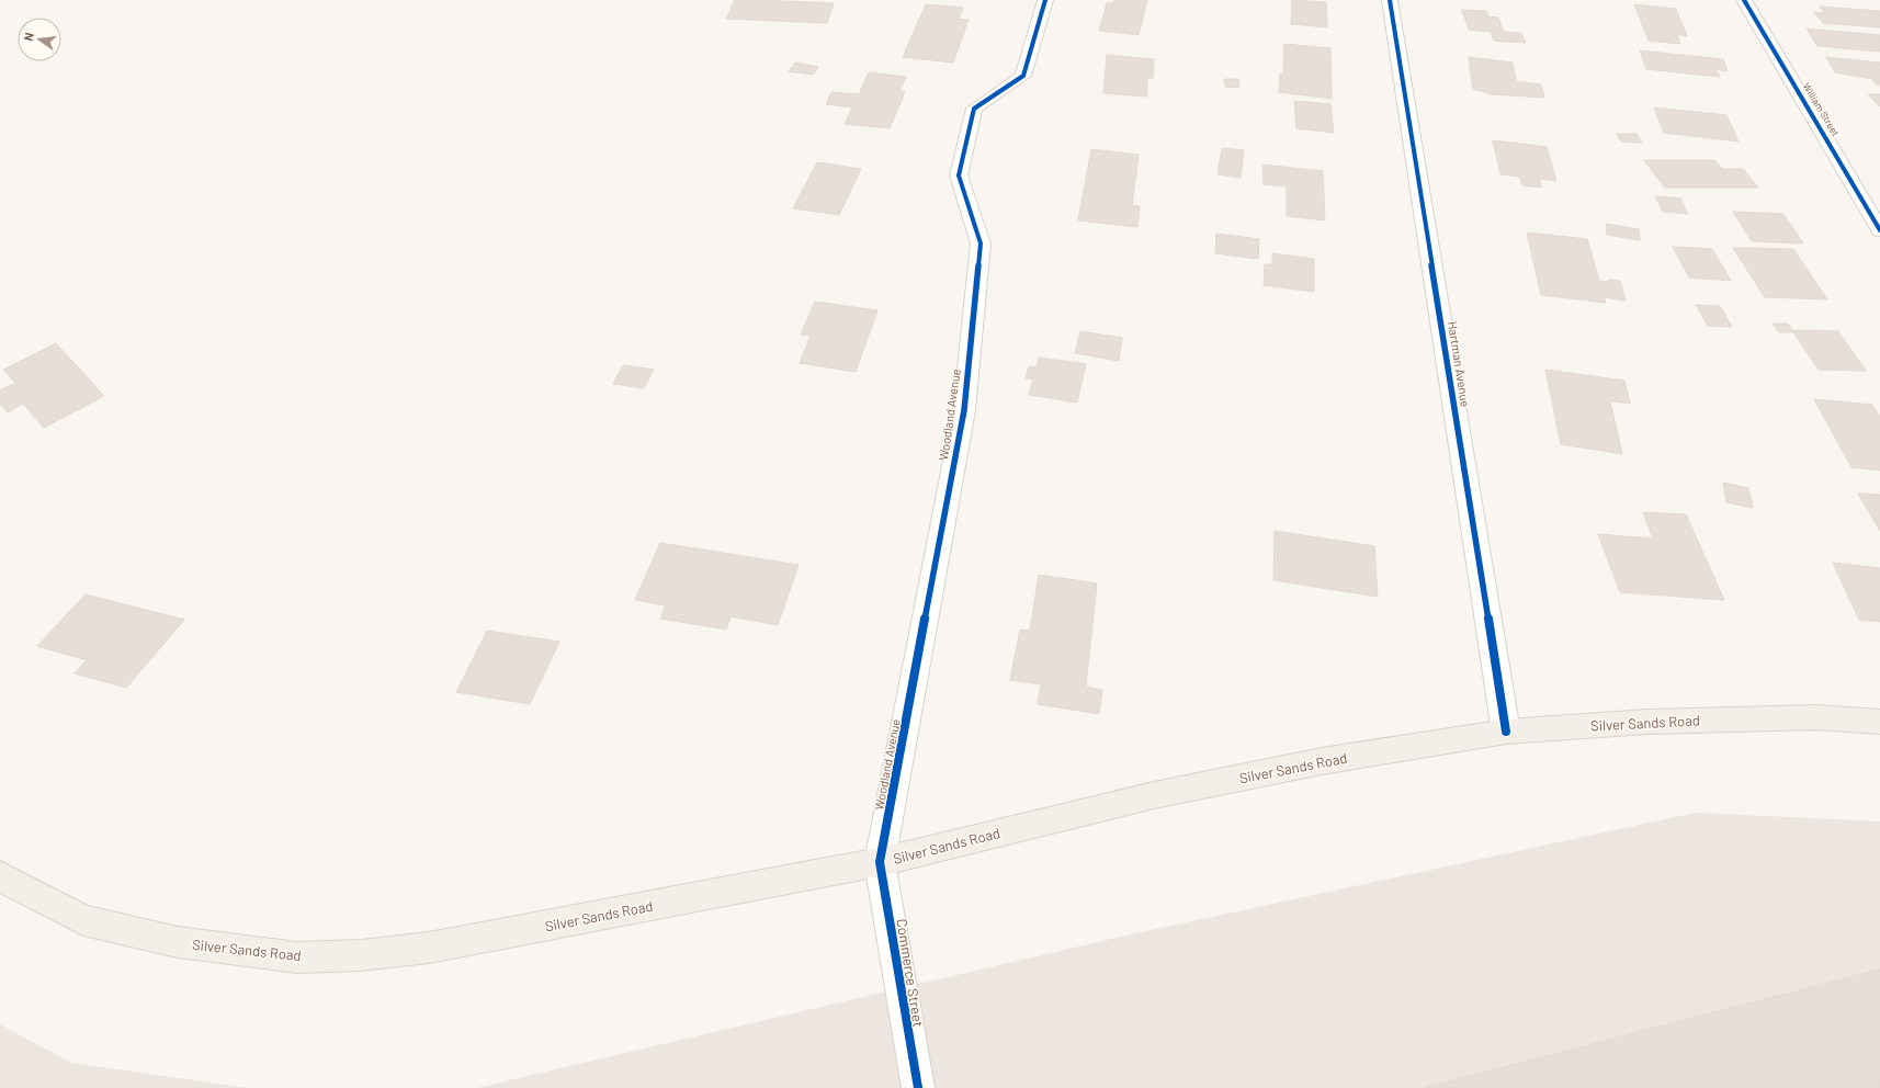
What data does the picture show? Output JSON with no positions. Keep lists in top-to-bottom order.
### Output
{
  "streets": {
    "main road": ["Silver Sands Road"],
    "street": [
      "William Street",
      "Hartman Avenue",
      "Woodland Avenue",
      "Commerce Street"
    ]
  },
  "crossings": [
    ["Hartman Avenue", "Silver Sands Road"],
    ["Woodland Avenue", "Silver Sands Road"],
    ["Woodland Avenue", "Commerce Street"],
    ["Silver Sands Road", "Commerce Street"]
  ],
  "north": "left"
}
